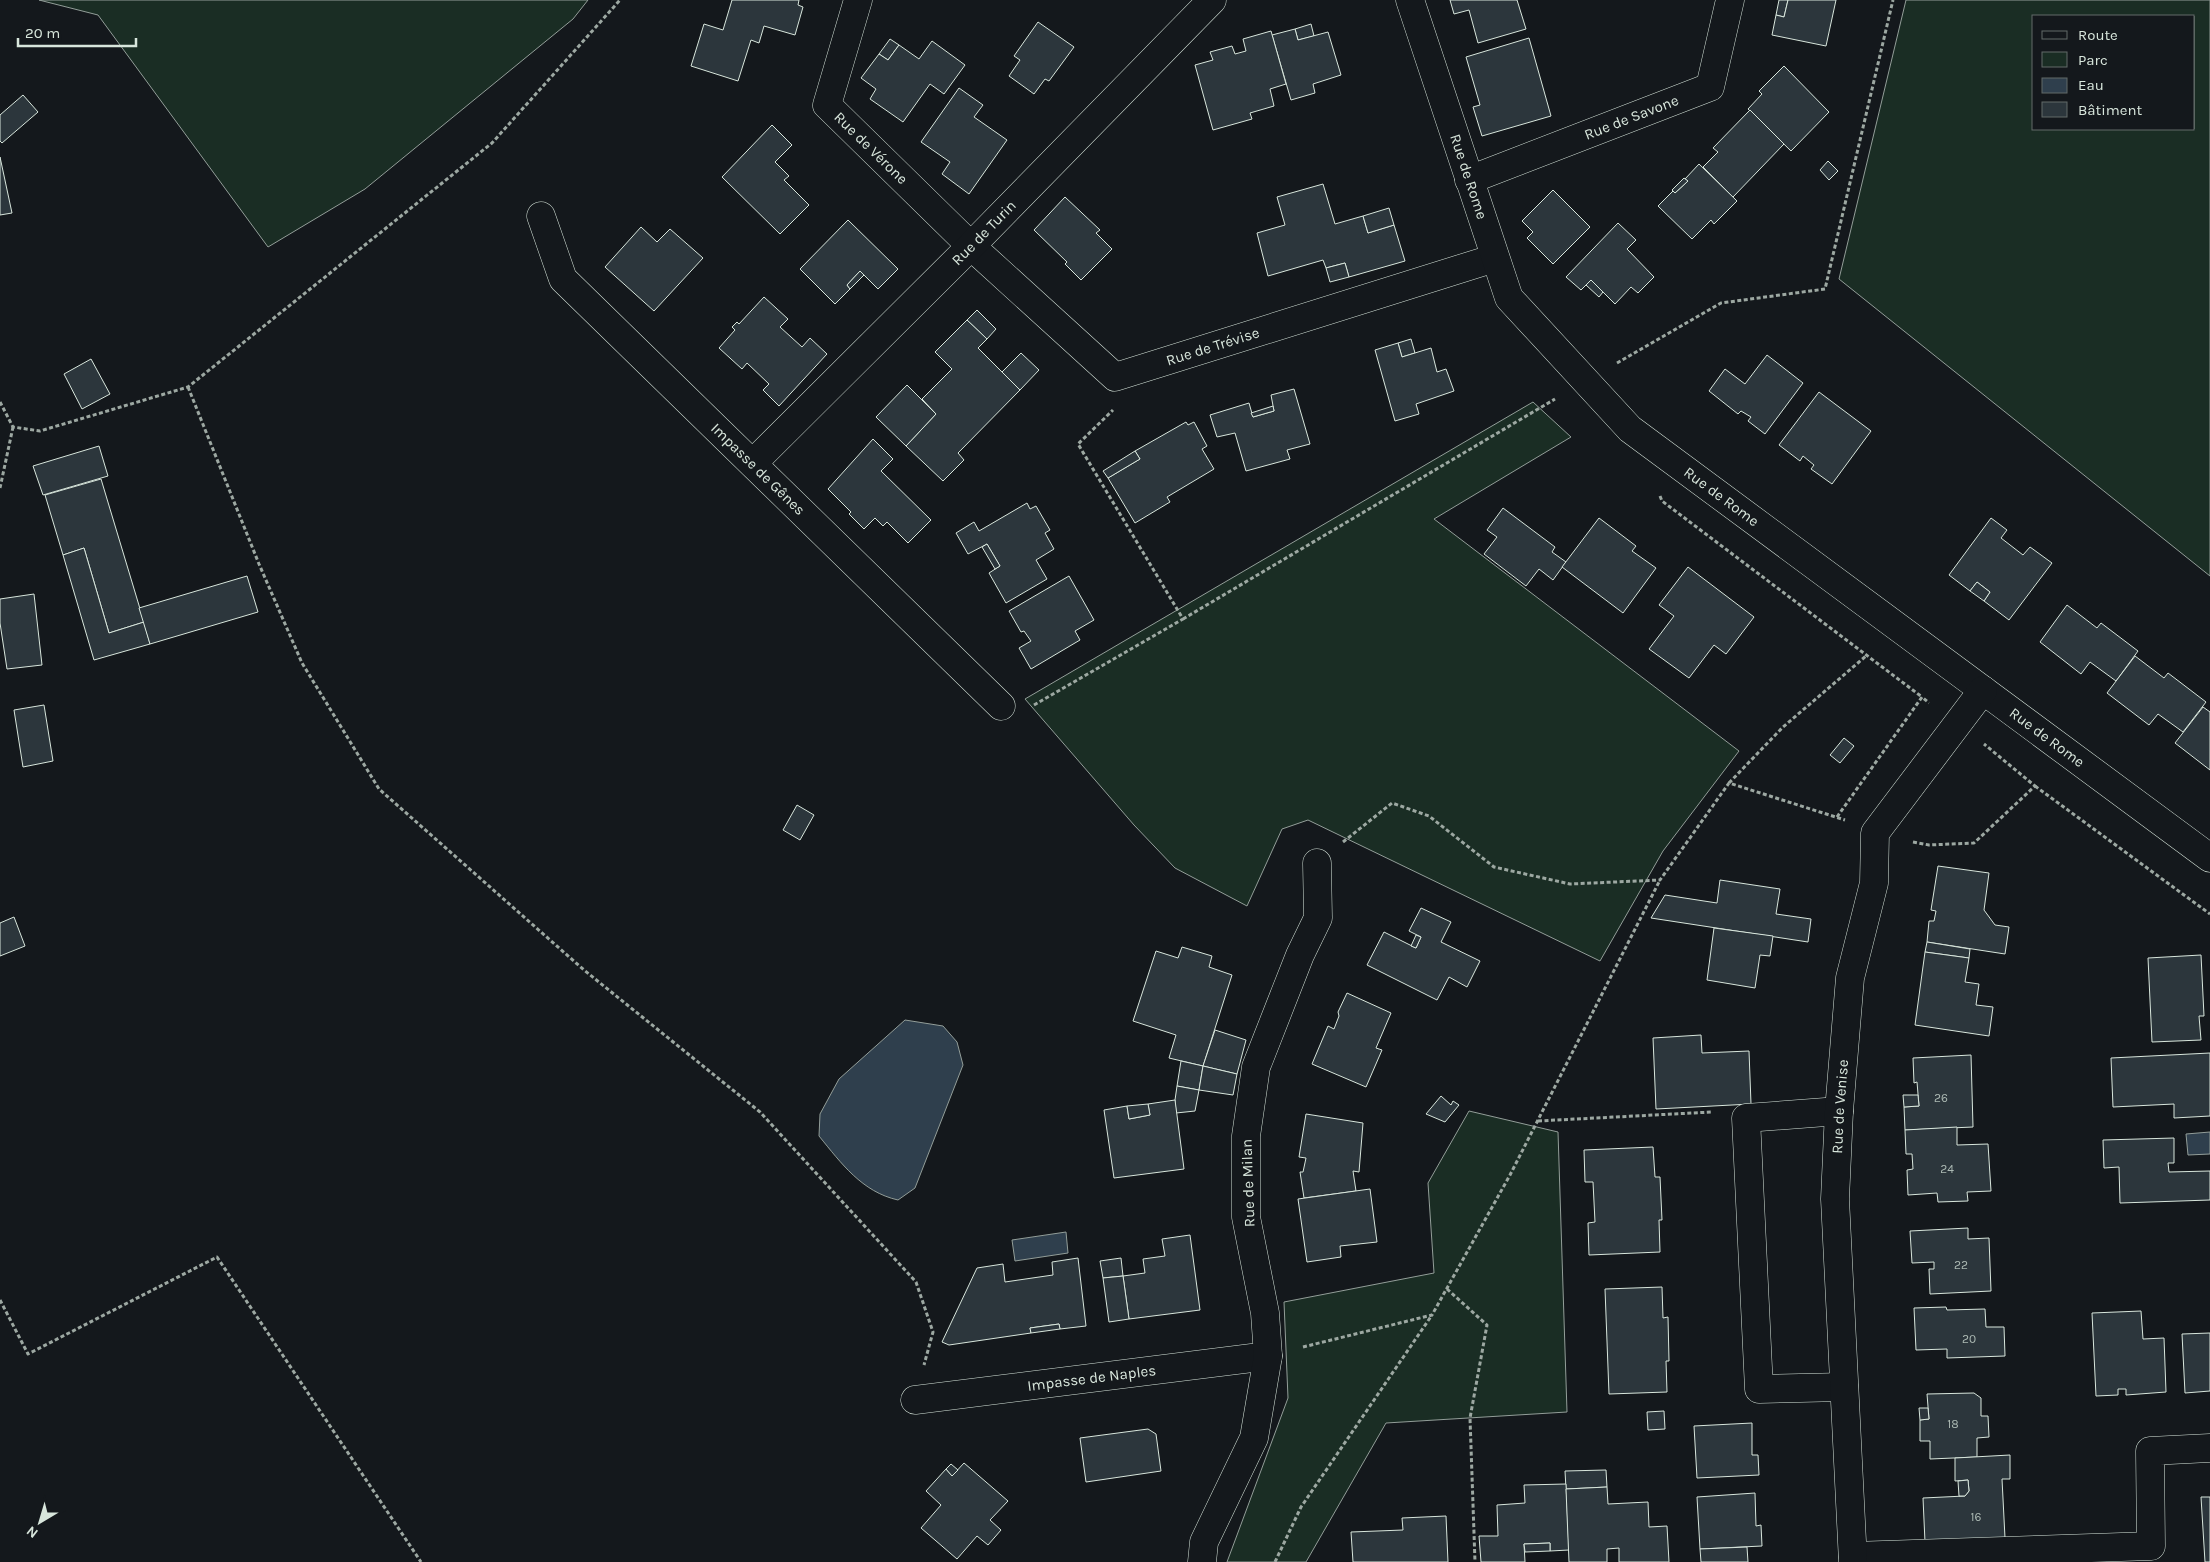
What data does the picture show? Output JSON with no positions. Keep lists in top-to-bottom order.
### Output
{
  "streets": {
    "street": [
      "Rue de Savone",
      "Rue de Vérone",
      "Rue de Rome",
      "Rue de Turin",
      "Rue de Trévise",
      "Impasse de Gênes",
      "Rue de Venise",
      "Rue de Milan",
      "Impasse de Naples"
    ]
  },
  "crossings": [
    ["Rue de Savone", "Rue de Rome"],
    ["Rue de Vérone", "Rue de Turin"],
    ["Rue de Rome", "Rue de Trévise"],
    ["Rue de Turin", "Impasse de Gênes"],
    ["Rue de Milan", "Impasse de Naples"]
  ],
  "house_numbers": [
    "26",
    "24",
    "22",
    "20",
    "18",
    "16"
  ],
  "legend": [
    "Route",
    "Parc",
    "Eau",
    "Bâtiment"
  ],
  "scale_bar": "20 m",
  "north": "bottom left"
}
